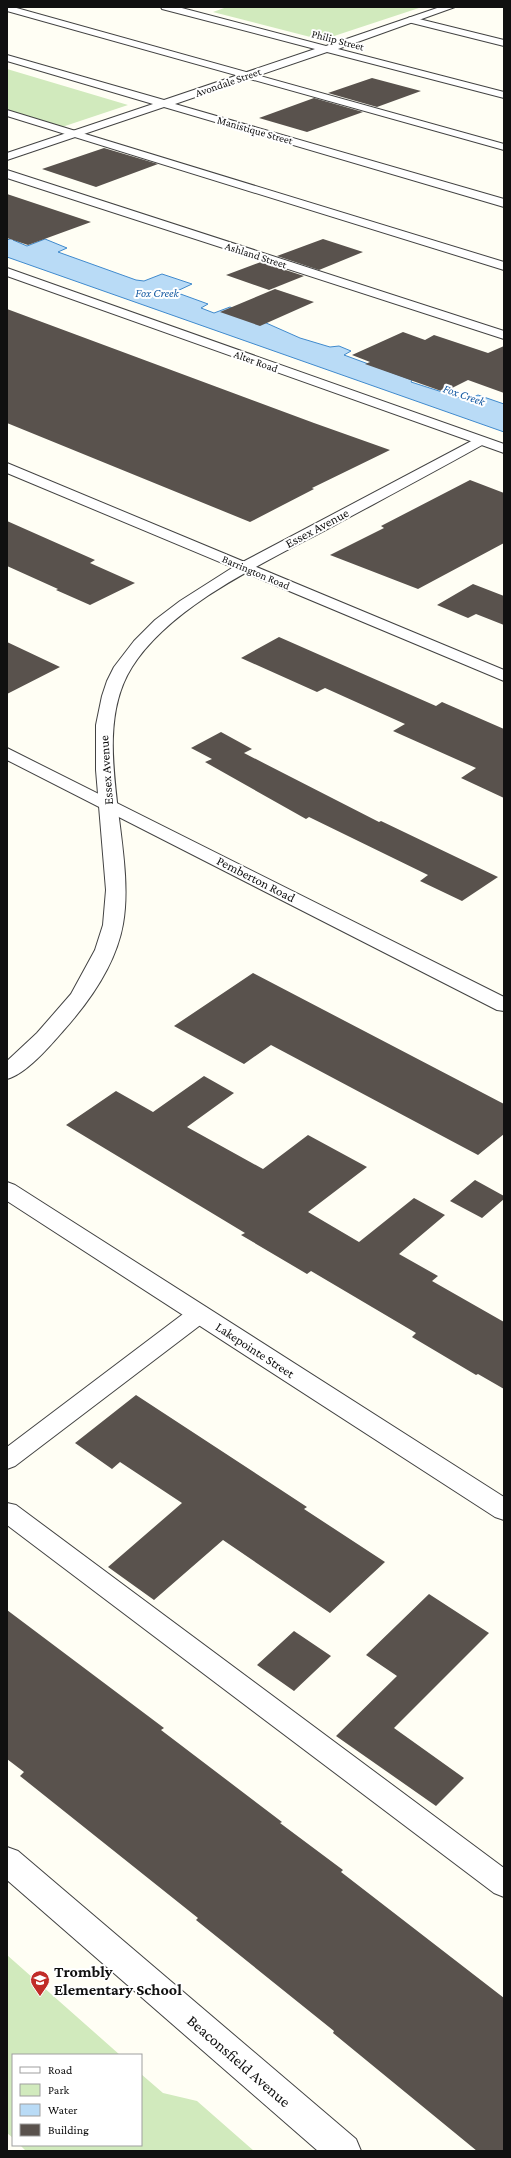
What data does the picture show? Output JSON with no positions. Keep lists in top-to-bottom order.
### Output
{
  "streets": {
    "street": [
      "Philip Street",
      "Avondale Street",
      "Manistique Street",
      "Ashland Street",
      "Alter Road",
      "Essex Avenue",
      "Barrington Road",
      "Pemberton Road",
      "Lakepointe Street",
      "Beaconsfield Avenue"
    ]
  },
  "crossings": [
    ["Philip Street", "Avondale Street"],
    ["Avondale Street", "Manistique Street"],
    ["Alter Road", "Essex Avenue"],
    ["Essex Avenue", "Barrington Road"],
    ["Essex Avenue", "Pemberton Road"]
  ],
  "water": ["Fox Creek"],
  "places": {
    "school or university": ["Trombly Elementary School"]
  },
  "legend": [
    "Road",
    "Park",
    "Water",
    "Building"
  ]
}
